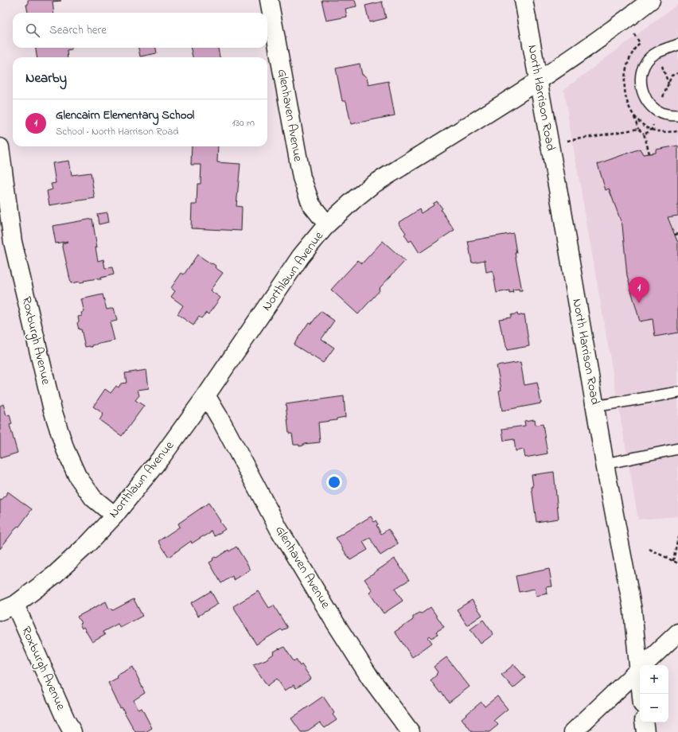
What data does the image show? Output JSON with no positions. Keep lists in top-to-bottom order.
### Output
{
  "streets": {
    "street": [
      "North Harrison Road",
      "Glenhaven Avenue",
      "Northlawn Avenue",
      "Roxburgh Avenue"
    ]
  },
  "crossings": [
    ["North Harrison Road", "Northlawn Avenue"],
    ["Glenhaven Avenue", "Northlawn Avenue"],
    ["Northlawn Avenue", "Roxburgh Avenue"]
  ],
  "page": {
    "search": "Search here",
    "heading": "Nearby",
    "list": [
      {
        "mark": "1",
        "name": "Glencairn Elementary School",
        "note": "School · North Harrison Road",
        "value": "130 m"
      }
    ],
    "pins": "1",
    "map_buttons": ["+", "−"]
  }
}
